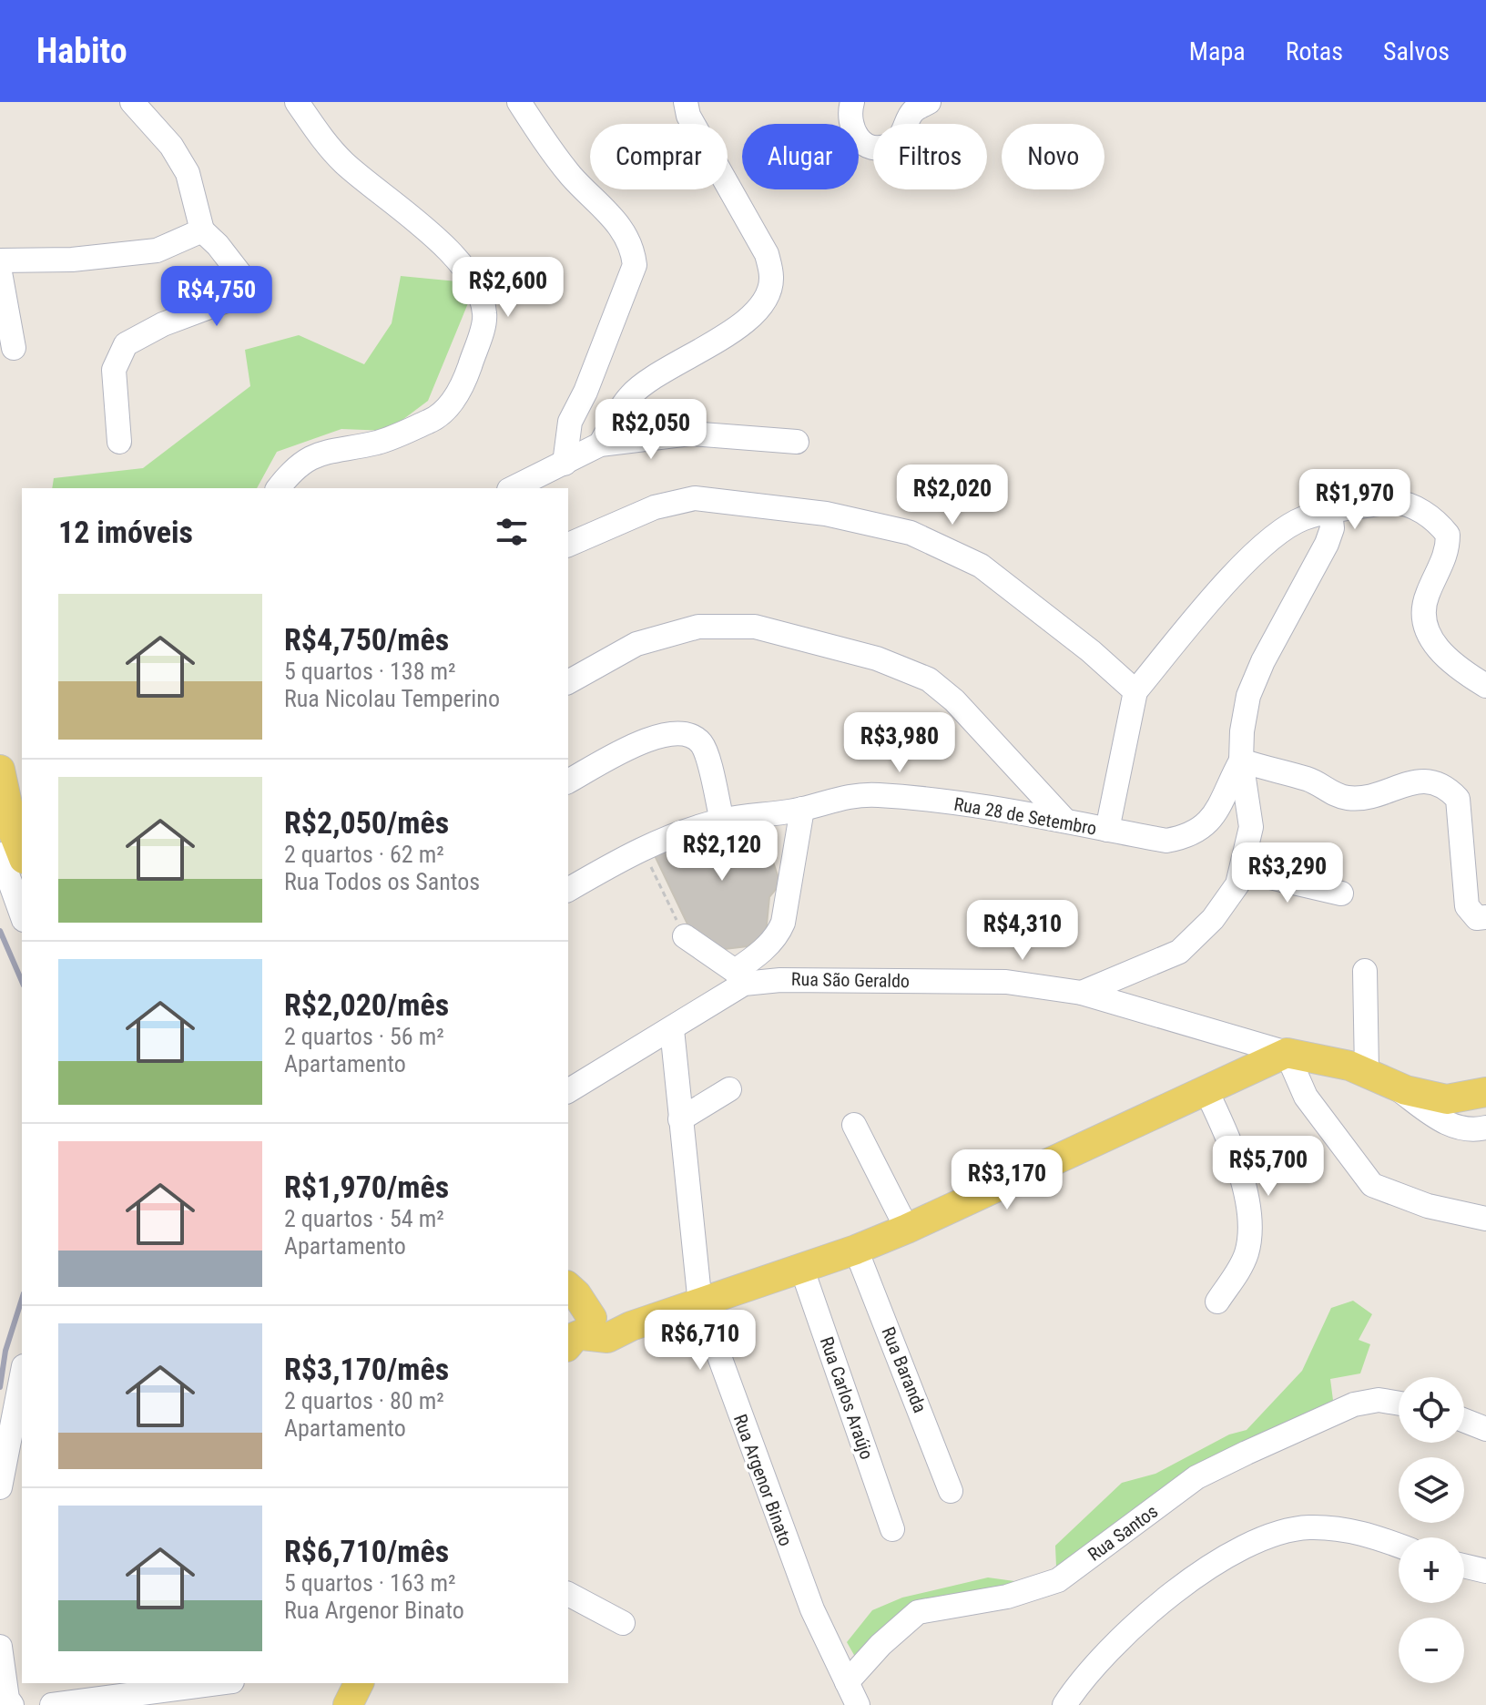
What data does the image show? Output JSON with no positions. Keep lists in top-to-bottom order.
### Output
{
  "streets": {
    "street": [
      "Rua 28 de Setembro",
      "Rua São Geraldo",
      "Rua Baranda",
      "Rua Carlos Araújo",
      "Rua Argenor Binato",
      "Rua Santos"
    ]
  },
  "crossings": [
    ["Rua São Geraldo", "Rua Argenor Binato"],
    ["Rua Argenor Binato", "Rua Santos"]
  ],
  "page": {
    "header": "Habito",
    "nav": ["Mapa", "Rotas", "Salvos"],
    "chip": [
      "Comprar",
      "Alugar",
      "Filtros",
      "Novo"
    ],
    "price": [
      "R$2,600",
      "R$4,750",
      "R$2,050",
      "R$2,020",
      "R$1,970",
      "R$3,980",
      "R$2,120",
      "R$3,290",
      "R$4,310",
      "R$5,700",
      "R$3,170",
      "R$6,710"
    ],
    "heading": "12 imóveis",
    "list": [
      {
        "name": "R$4,750/mês",
        "note": "5 quartos · 138 m² · Rua Nicolau Temperino"
      },
      {
        "name": "R$2,050/mês",
        "note": "2 quartos · 62 m² · Rua Todos os Santos"
      },
      {
        "name": "R$2,020/mês",
        "note": "2 quartos · 56 m² · Apartamento"
      },
      {
        "name": "R$1,970/mês",
        "note": "2 quartos · 54 m² · Apartamento"
      },
      {
        "name": "R$3,170/mês",
        "note": "2 quartos · 80 m² · Apartamento"
      },
      {
        "name": "R$6,710/mês",
        "note": "5 quartos · 163 m² · Rua Argenor Binato"
      }
    ],
    "map_buttons": ["+", "−"]
  }
}
